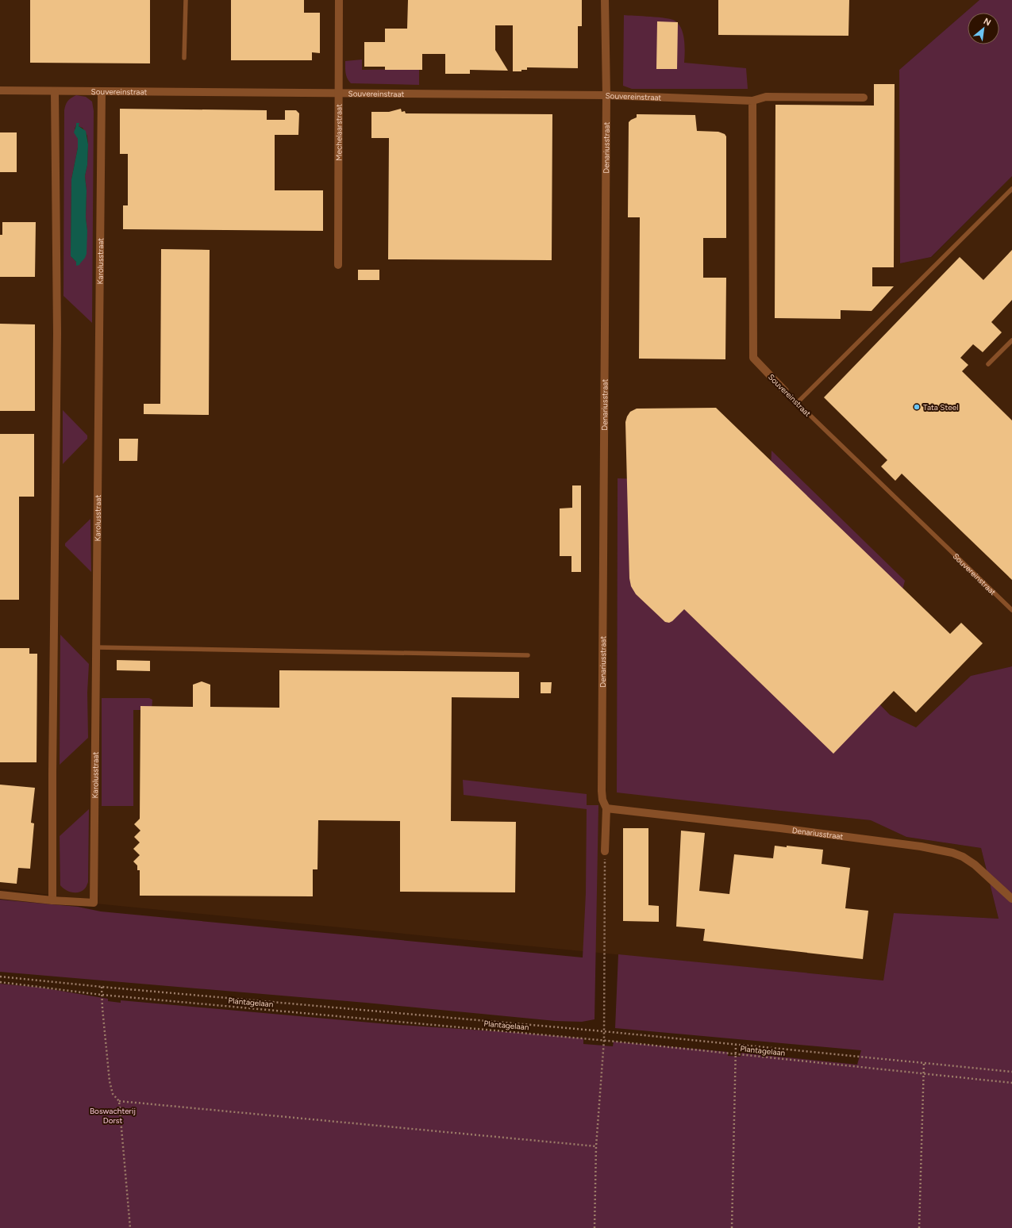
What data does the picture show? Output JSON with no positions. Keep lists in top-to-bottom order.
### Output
{
  "streets": {
    "street": [
      "Souvereinstraat",
      "Mechelaarstraat",
      "Denariusstraat",
      "Karolusstraat"
    ],
    "path": ["Plantagelaan"]
  },
  "crossings": [
    ["Souvereinstraat", "Mechelaarstraat"],
    ["Souvereinstraat", "Denariusstraat"],
    ["Souvereinstraat", "Karolusstraat"]
  ],
  "parks": ["Boswachterij Dorst"],
  "places": ["Tata Steel"],
  "north": "top right"
}
